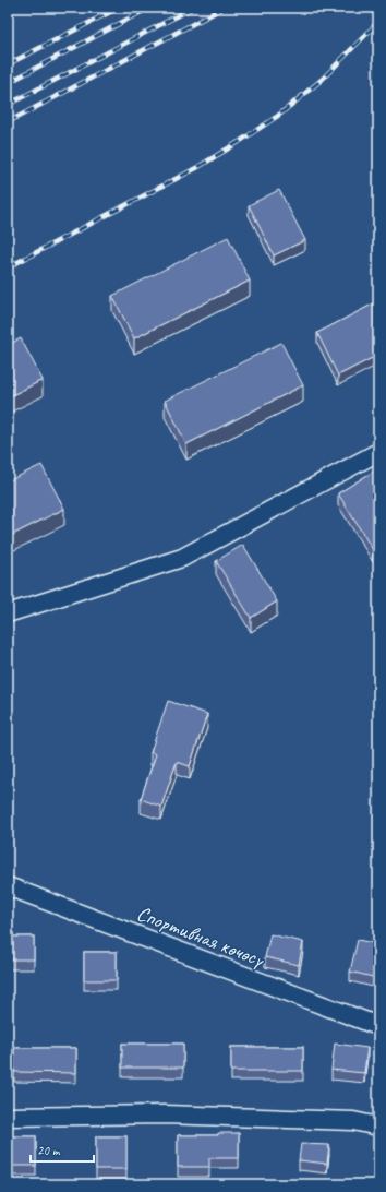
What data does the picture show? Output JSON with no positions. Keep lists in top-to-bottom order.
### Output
{
  "streets": {
    "street": ["Спортивная көчөсү"]
  },
  "scale_bar": "20 m"
}
